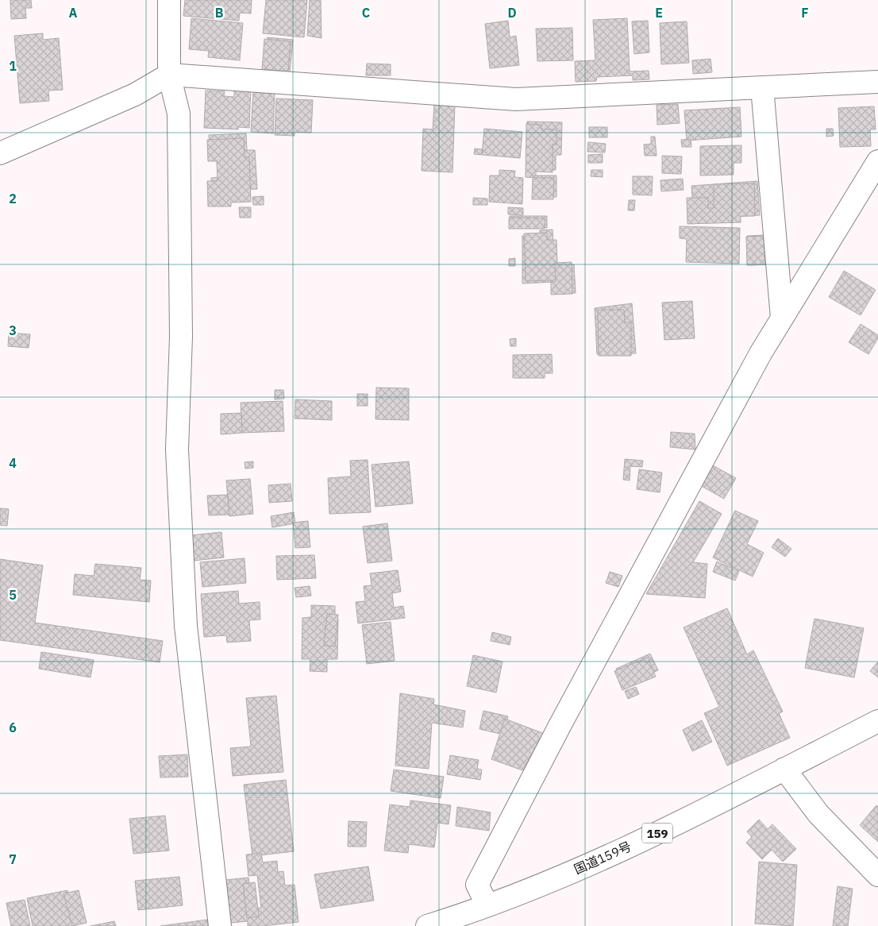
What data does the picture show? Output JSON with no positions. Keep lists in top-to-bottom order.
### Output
{
  "streets": {
    "main road": ["159", "国道159号"]
  },
  "grid": {
    "columns": [
      "A",
      "B",
      "C",
      "D",
      "E",
      "F"
    ],
    "rows": [
      "1",
      "2",
      "3",
      "4",
      "5",
      "6",
      "7"
    ]
  }
}
